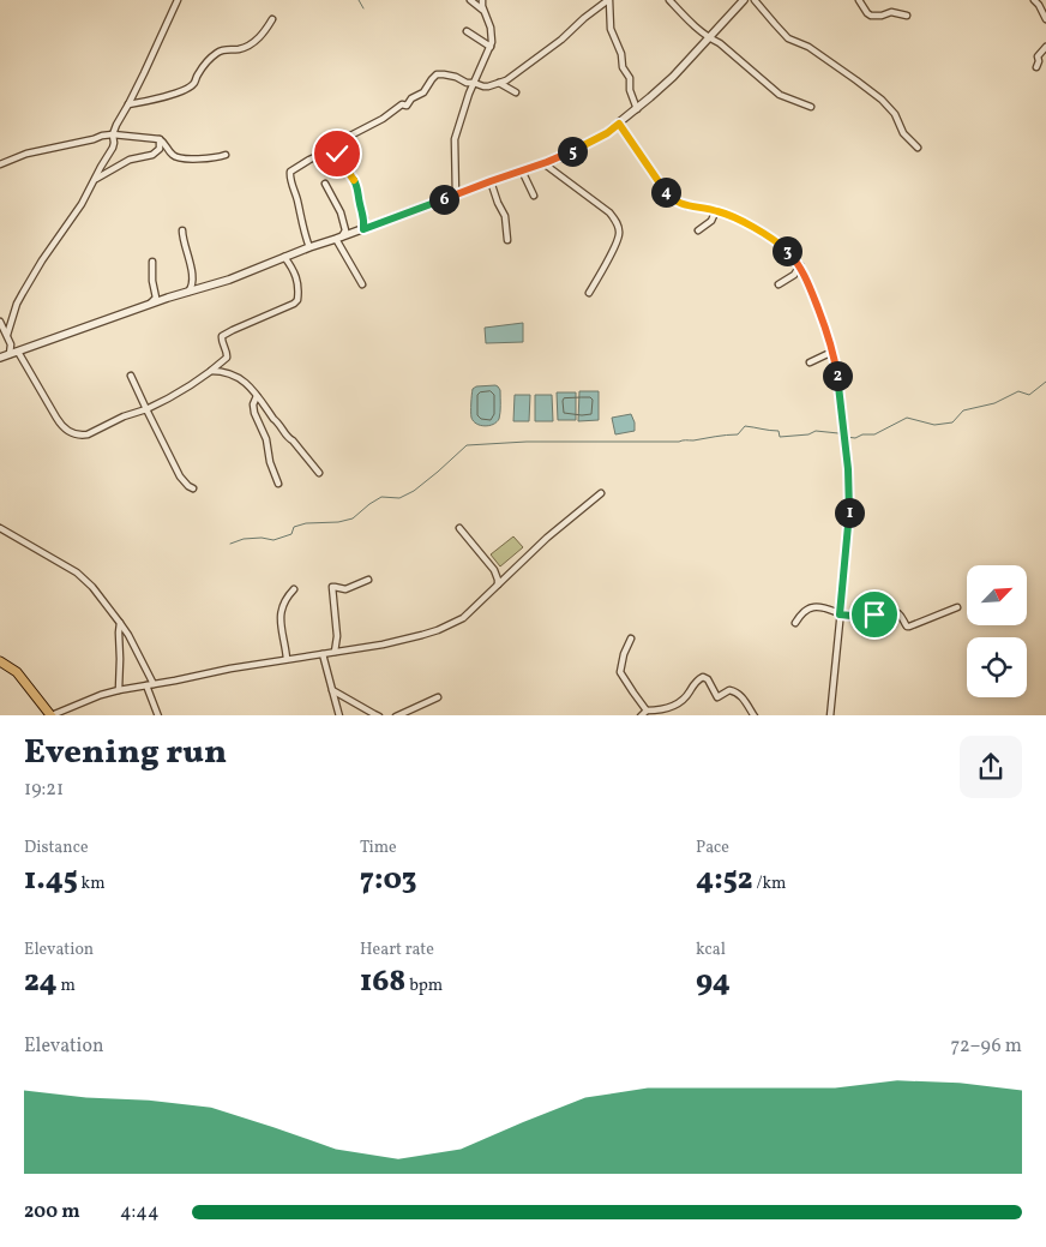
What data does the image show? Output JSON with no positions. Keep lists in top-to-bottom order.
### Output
{
  "north": "top right",
  "page": {
    "pins": [
      "5",
      "4",
      "6",
      "3",
      "2",
      "1"
    ],
    "heading": ["Evening run", "19:21"],
    "stats": [
      ["Distance", "1.45 km"],
      ["Time", "7:03"],
      ["Pace", "4:52 /km"],
      ["Elevation", "24 m"],
      ["Heart rate", "168 bpm"],
      ["kcal", "94"]
    ],
    "chart": ["Elevation", "72–96 m"],
    "list": [
      {
        "name": "200 m",
        "note": "4:44"
      }
    ]
  }
}
